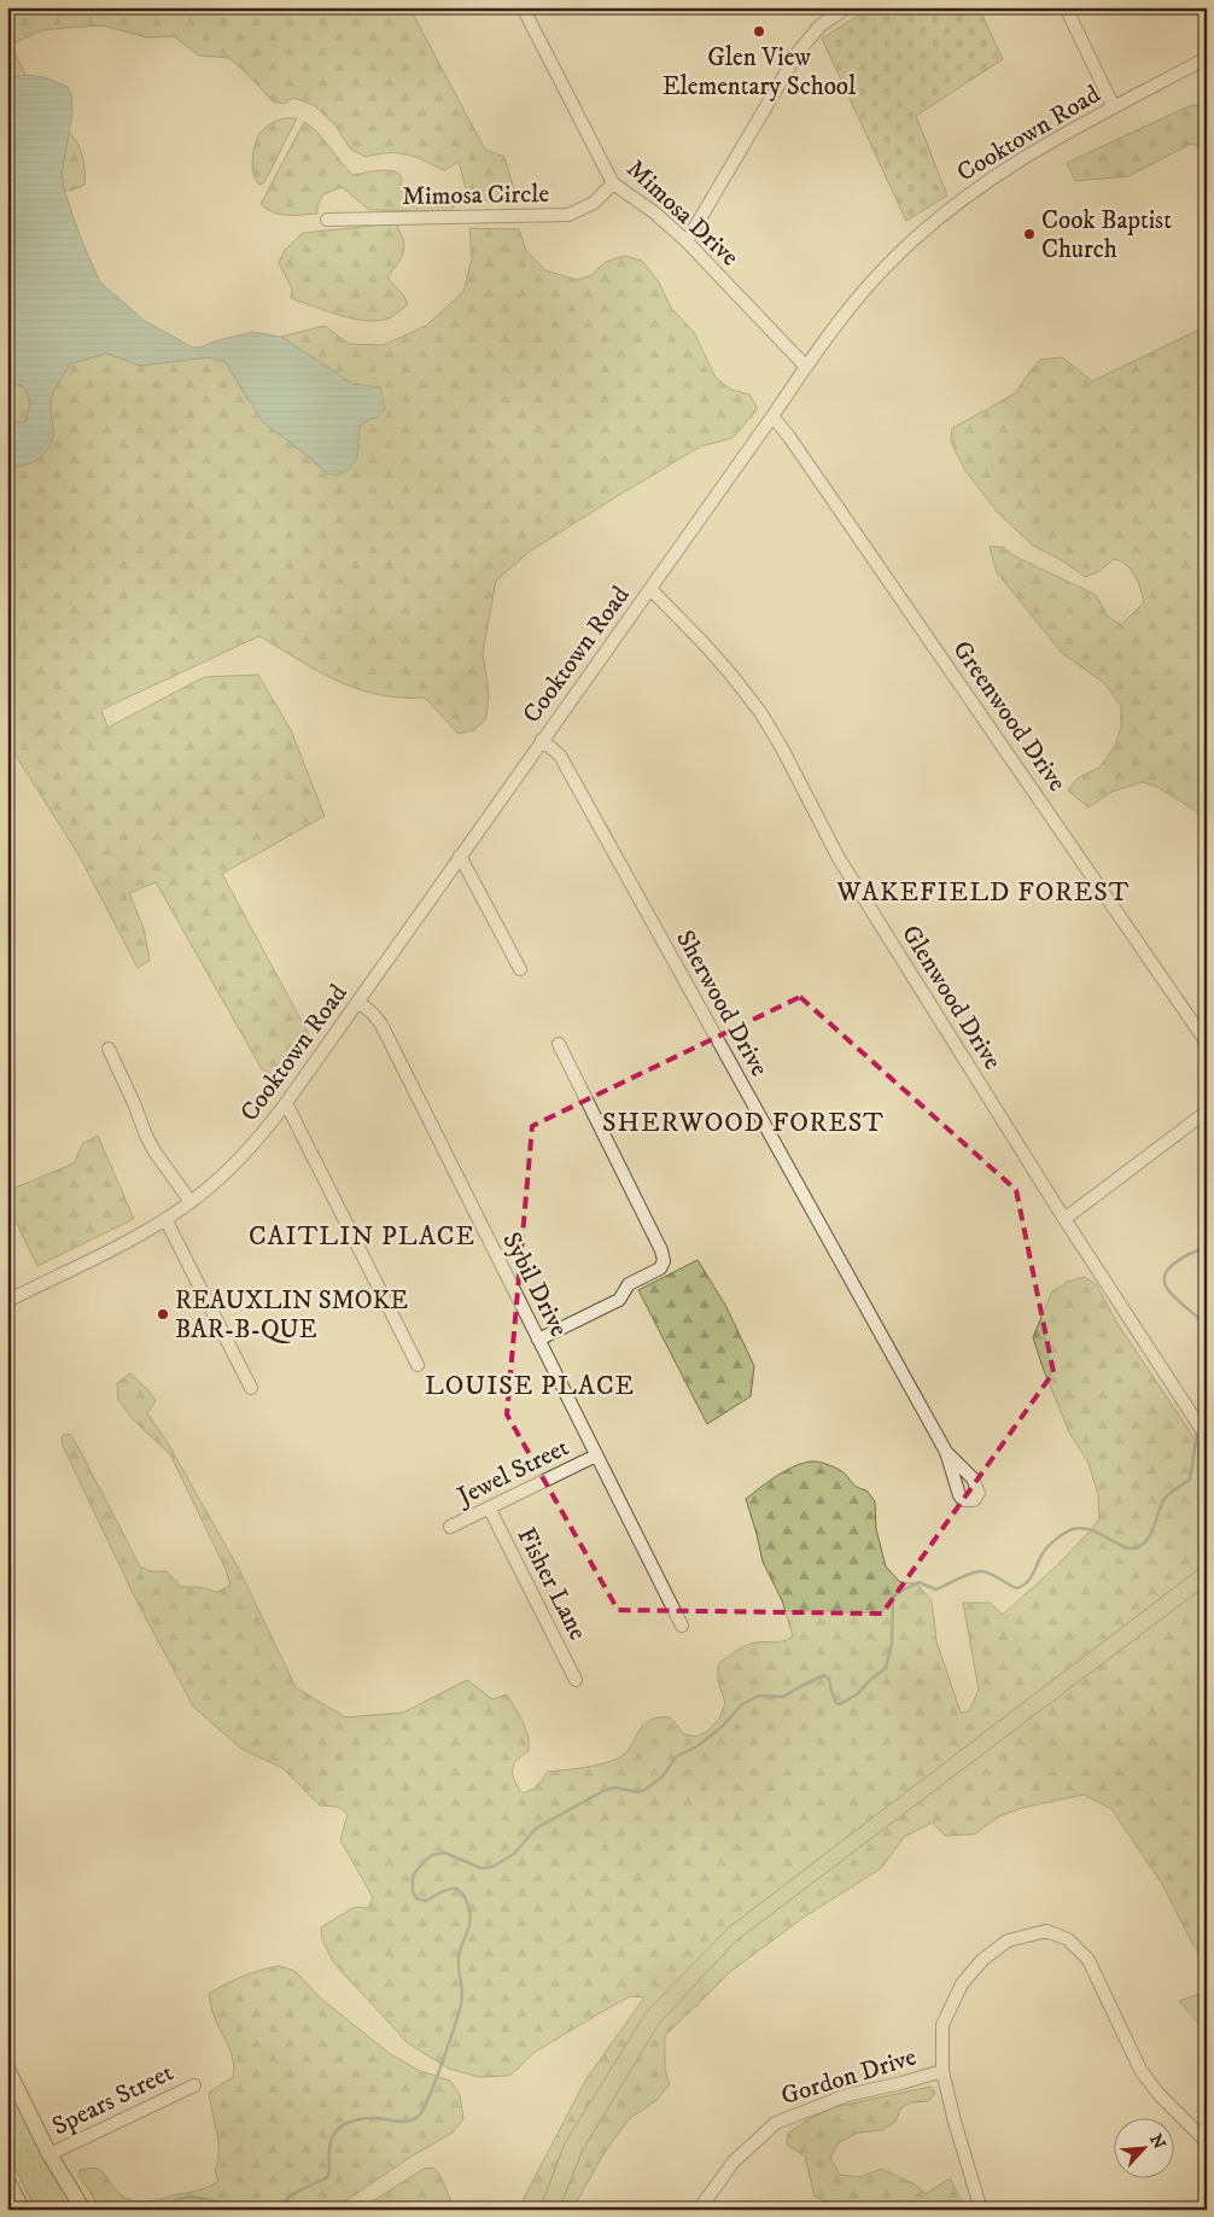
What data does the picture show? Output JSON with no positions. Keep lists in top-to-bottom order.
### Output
{
  "streets": {
    "street": [
      "Cooktown Road",
      "Mimosa Circle",
      "Mimosa Drive",
      "Greenwood Drive",
      "Glenwood Drive",
      "Sherwood Drive",
      "Sybil Drive",
      "Jewel Street",
      "Fisher Lane",
      "Gordon Drive",
      "Spears Street"
    ]
  },
  "crossings": [
    ["Cooktown Road", "Mimosa Drive"],
    ["Cooktown Road", "Greenwood Drive"],
    ["Cooktown Road", "Glenwood Drive"],
    ["Cooktown Road", "Sherwood Drive"],
    ["Cooktown Road", "Sybil Drive"],
    ["Mimosa Circle", "Mimosa Drive"],
    ["Sybil Drive", "Jewel Street"],
    ["Jewel Street", "Fisher Lane"]
  ],
  "districts": [
    "WAKEFIELD FOREST",
    "SHERWOOD FOREST",
    "CAITLIN PLACE",
    "LOUISE PLACE"
  ],
  "places": ["Glen View Elementary School", "Cook Baptist Church", "REAUXLIN SMOKE BAR-B-QUE"],
  "north": "top right"
}
